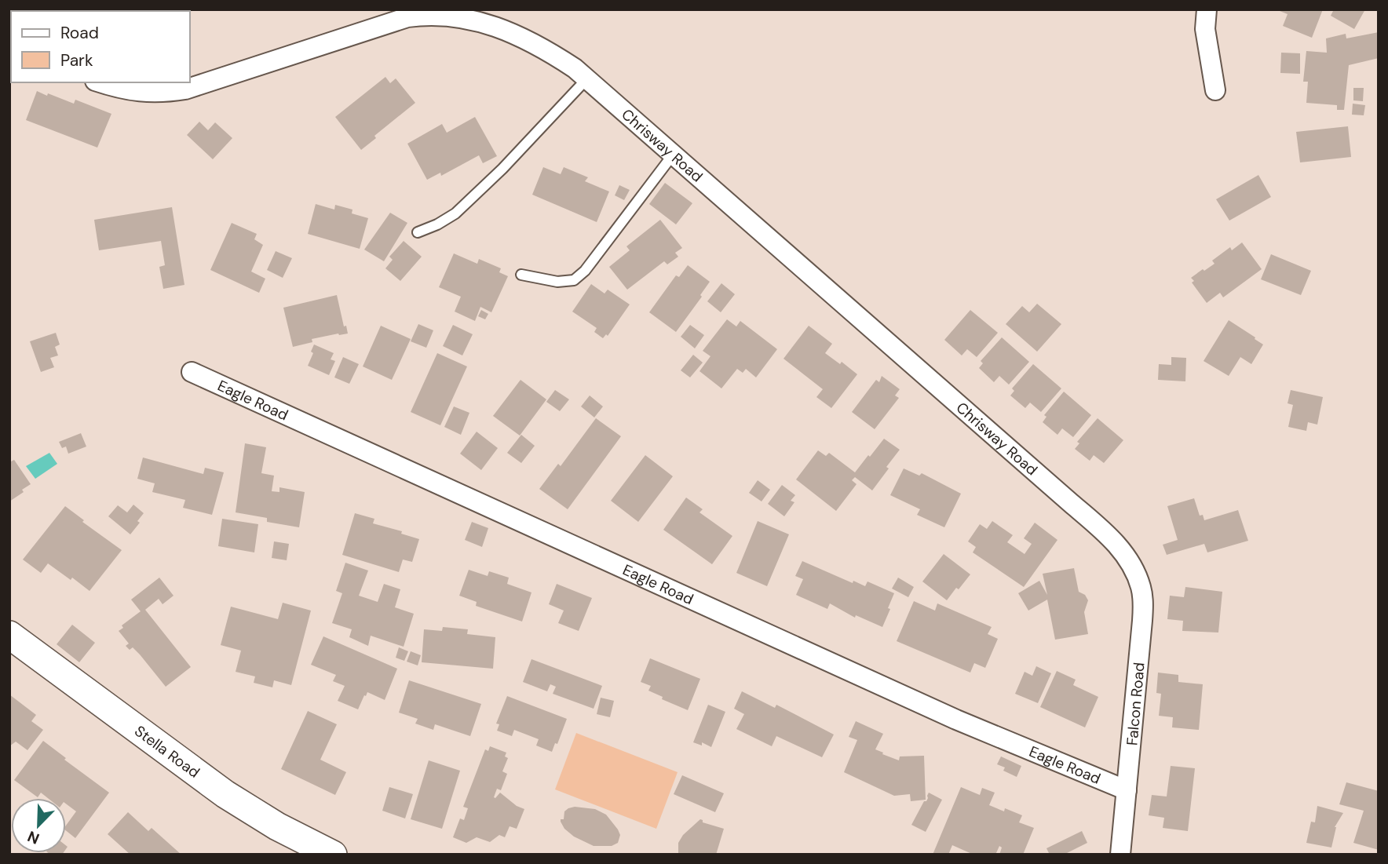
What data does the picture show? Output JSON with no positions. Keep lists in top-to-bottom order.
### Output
{
  "streets": {
    "main road": ["Stella Road"],
    "street": ["Chrisway Road", "Eagle Road", "Falcon Road"]
  },
  "crossings": [
    ["Chrisway Road", "Falcon Road"],
    ["Eagle Road", "Falcon Road"]
  ],
  "legend": ["Road", "Park"],
  "north": "bottom left"
}
